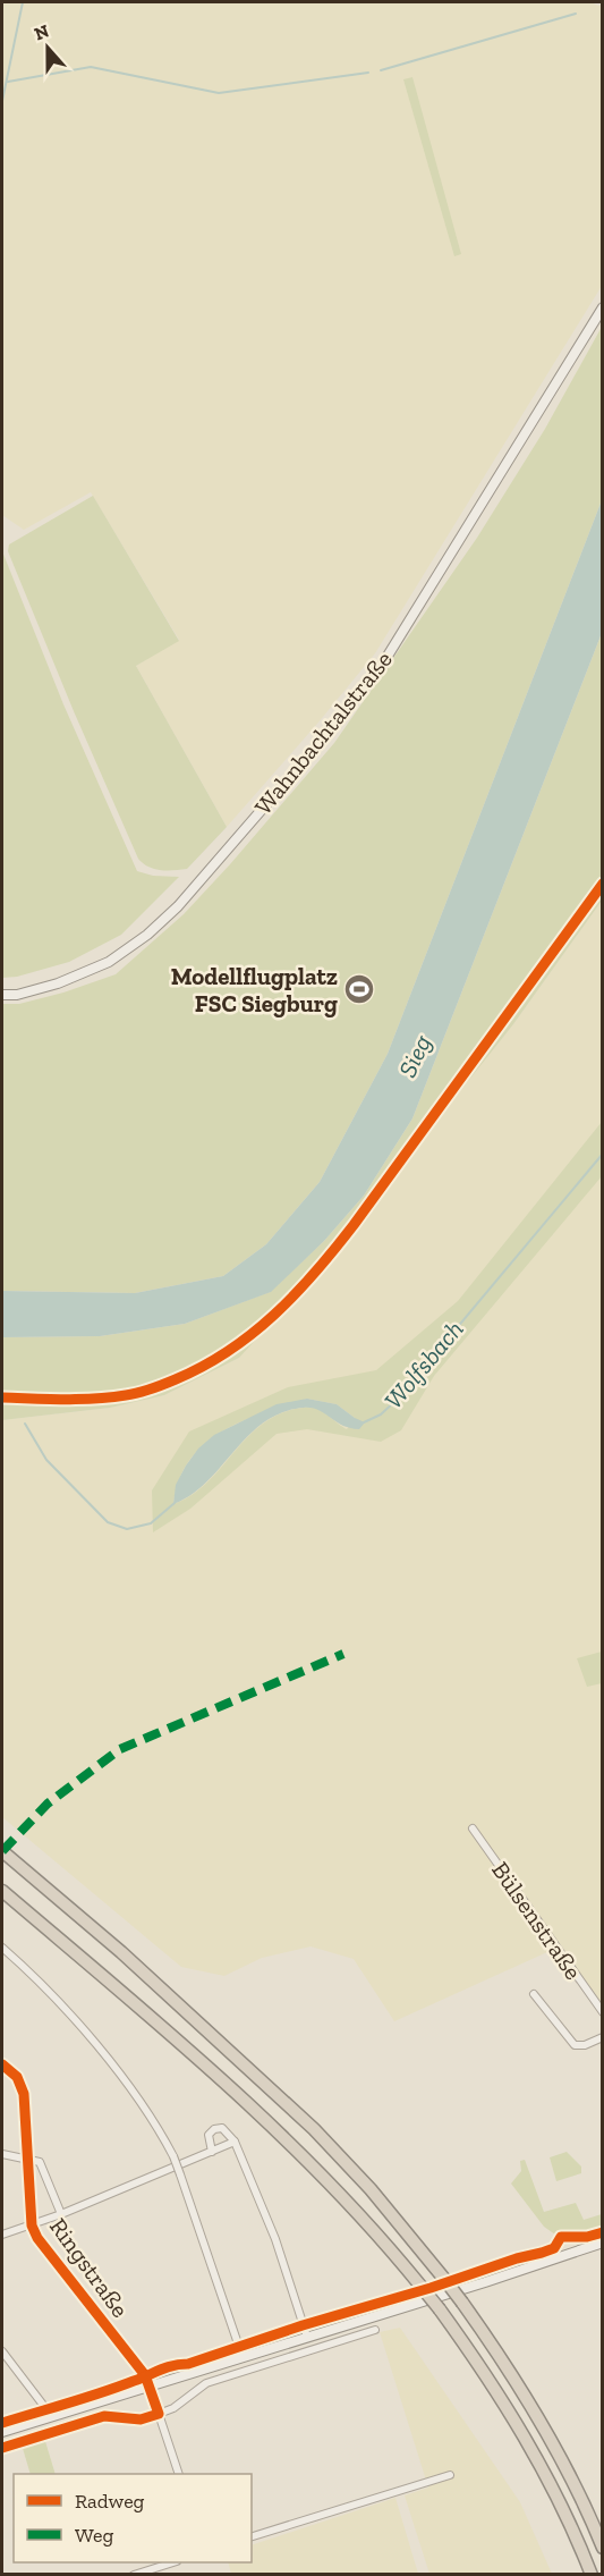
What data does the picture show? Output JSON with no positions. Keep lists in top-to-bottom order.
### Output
{
  "streets": {
    "main road": ["Wahnbachtalstraße"],
    "street": ["Bülsenstraße", "Ringstraße"]
  },
  "water": ["Sieg", "Wolfsbach"],
  "places": {
    "sports": ["Modellflugplatz FSC Siegburg"]
  },
  "legend": ["Radweg", "Weg"],
  "north": "top"
}
